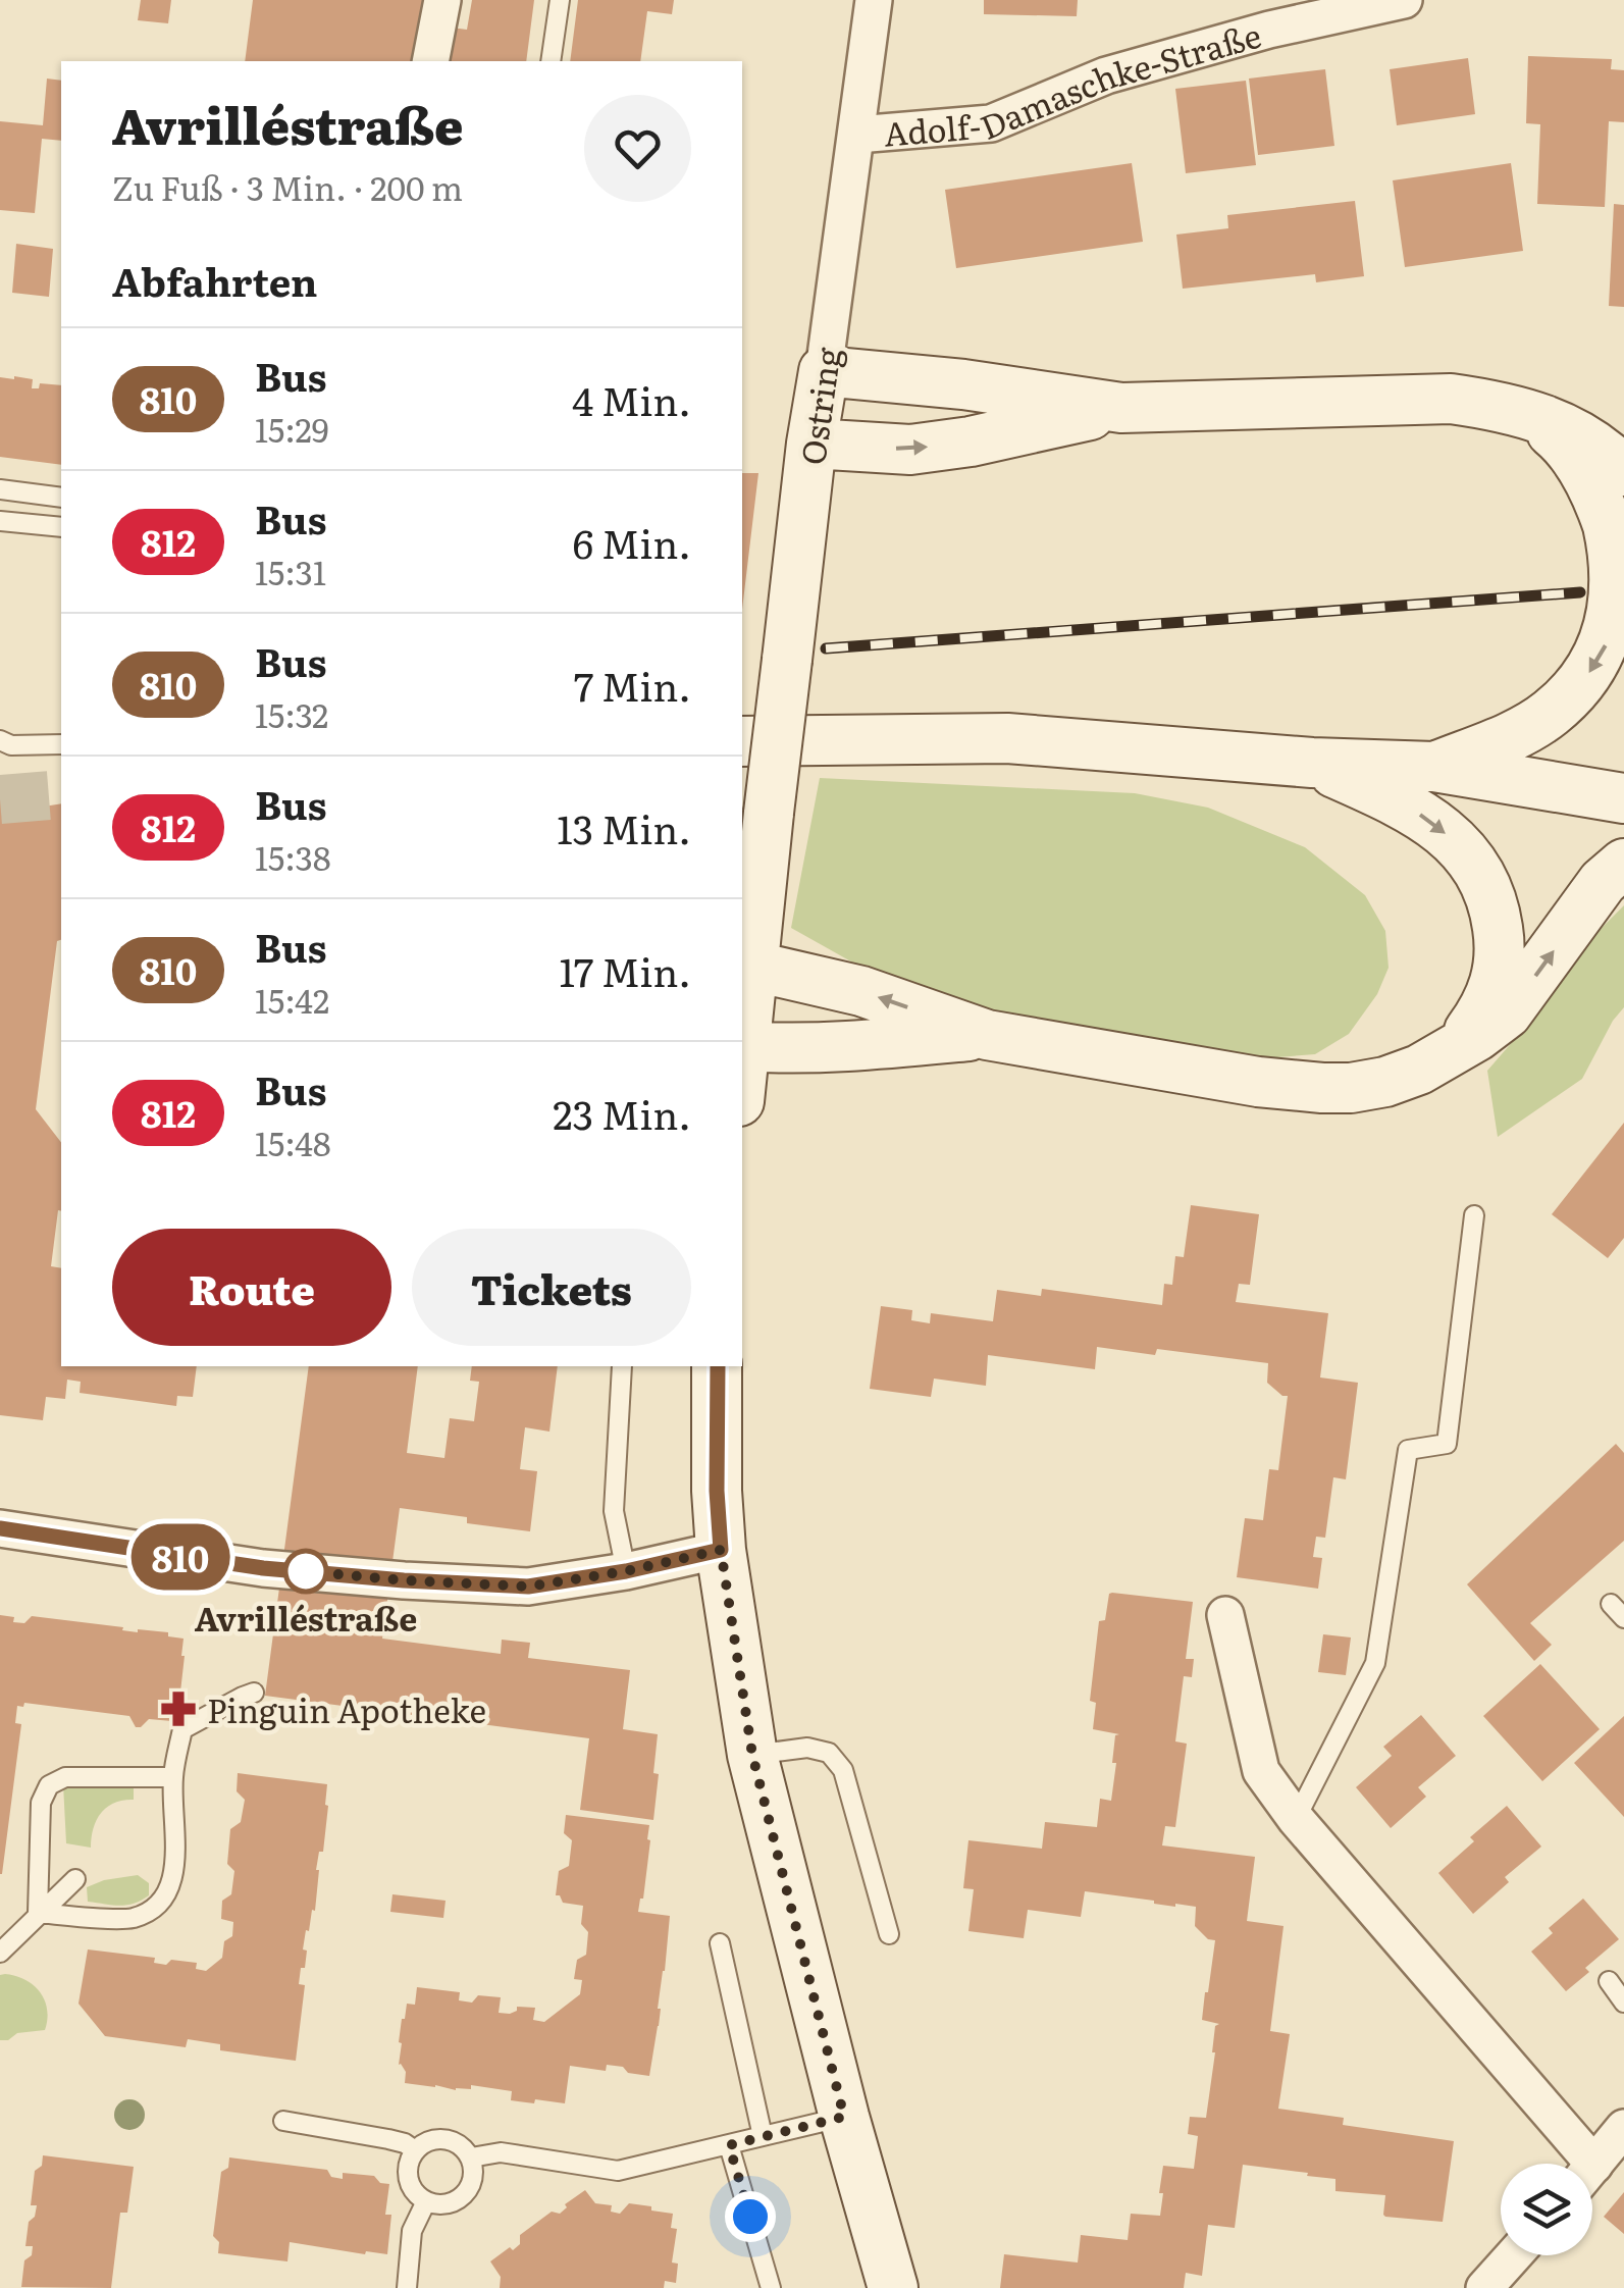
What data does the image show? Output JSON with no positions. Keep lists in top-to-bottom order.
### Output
{
  "streets": {
    "main road": ["Ostring"],
    "street": ["Adolf-Damaschke-Straße"]
  },
  "crossings": [
    ["Adolf-Damaschke-Straße", "Ostring"]
  ],
  "places": {
    "other": ["Avrilléstraße"],
    "pharmacy": ["Pinguin Apotheke"]
  },
  "lines": ["bus line 810"],
  "page": {
    "on_map": "810",
    "heading": [
      ["Avrilléstraße", "Zu Fuß · 3 Min. · 200 m"],
      "Abfahrten"
    ],
    "list": [
      {
        "mark": "810",
        "name": "Bus",
        "note": "15:29",
        "value": "4 Min."
      },
      {
        "mark": "812",
        "name": "Bus",
        "note": "15:31",
        "value": "6 Min."
      },
      {
        "mark": "810",
        "name": "Bus",
        "note": "15:32",
        "value": "7 Min."
      },
      {
        "mark": "812",
        "name": "Bus",
        "note": "15:38",
        "value": "13 Min."
      },
      {
        "mark": "810",
        "name": "Bus",
        "note": "15:42",
        "value": "17 Min."
      },
      {
        "mark": "812",
        "name": "Bus",
        "note": "15:48",
        "value": "23 Min."
      }
    ],
    "buttons": ["Route", "Tickets"]
  }
}
